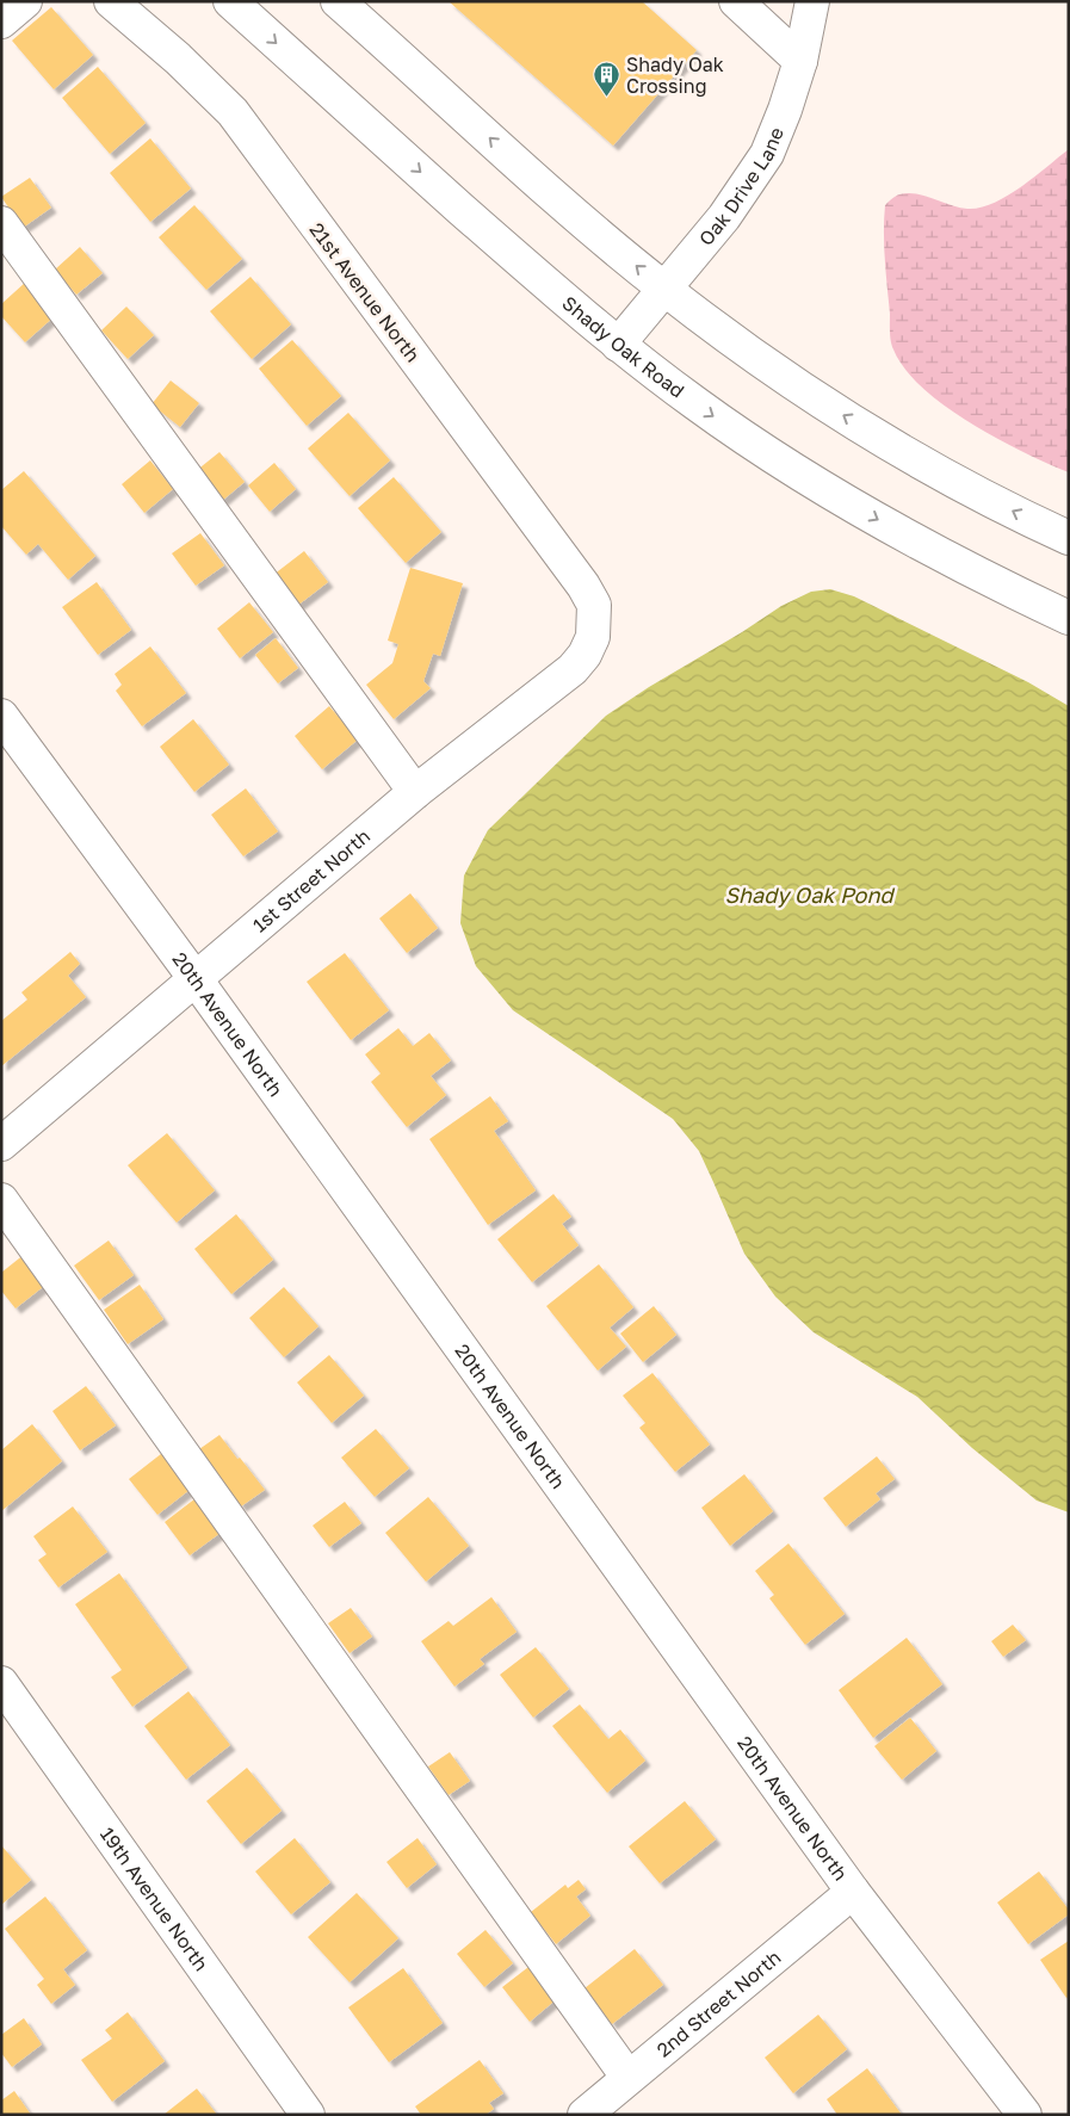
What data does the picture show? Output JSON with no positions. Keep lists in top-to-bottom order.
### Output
{
  "streets": {
    "street": [
      "Oak Drive Lane",
      "21st Avenue North",
      "Shady Oak Road",
      "1st Street North",
      "20th Avenue North",
      "19th Avenue North",
      "2nd Street North"
    ]
  },
  "crossings": [
    ["Oak Drive Lane", "Shady Oak Road"],
    ["21st Avenue North", "1st Street North"],
    ["1st Street North", "20th Avenue North"],
    ["20th Avenue North", "2nd Street North"]
  ],
  "water": ["Shady Oak Pond"],
  "places": {
    "building": ["Shady Oak Crossing"]
  }
}
